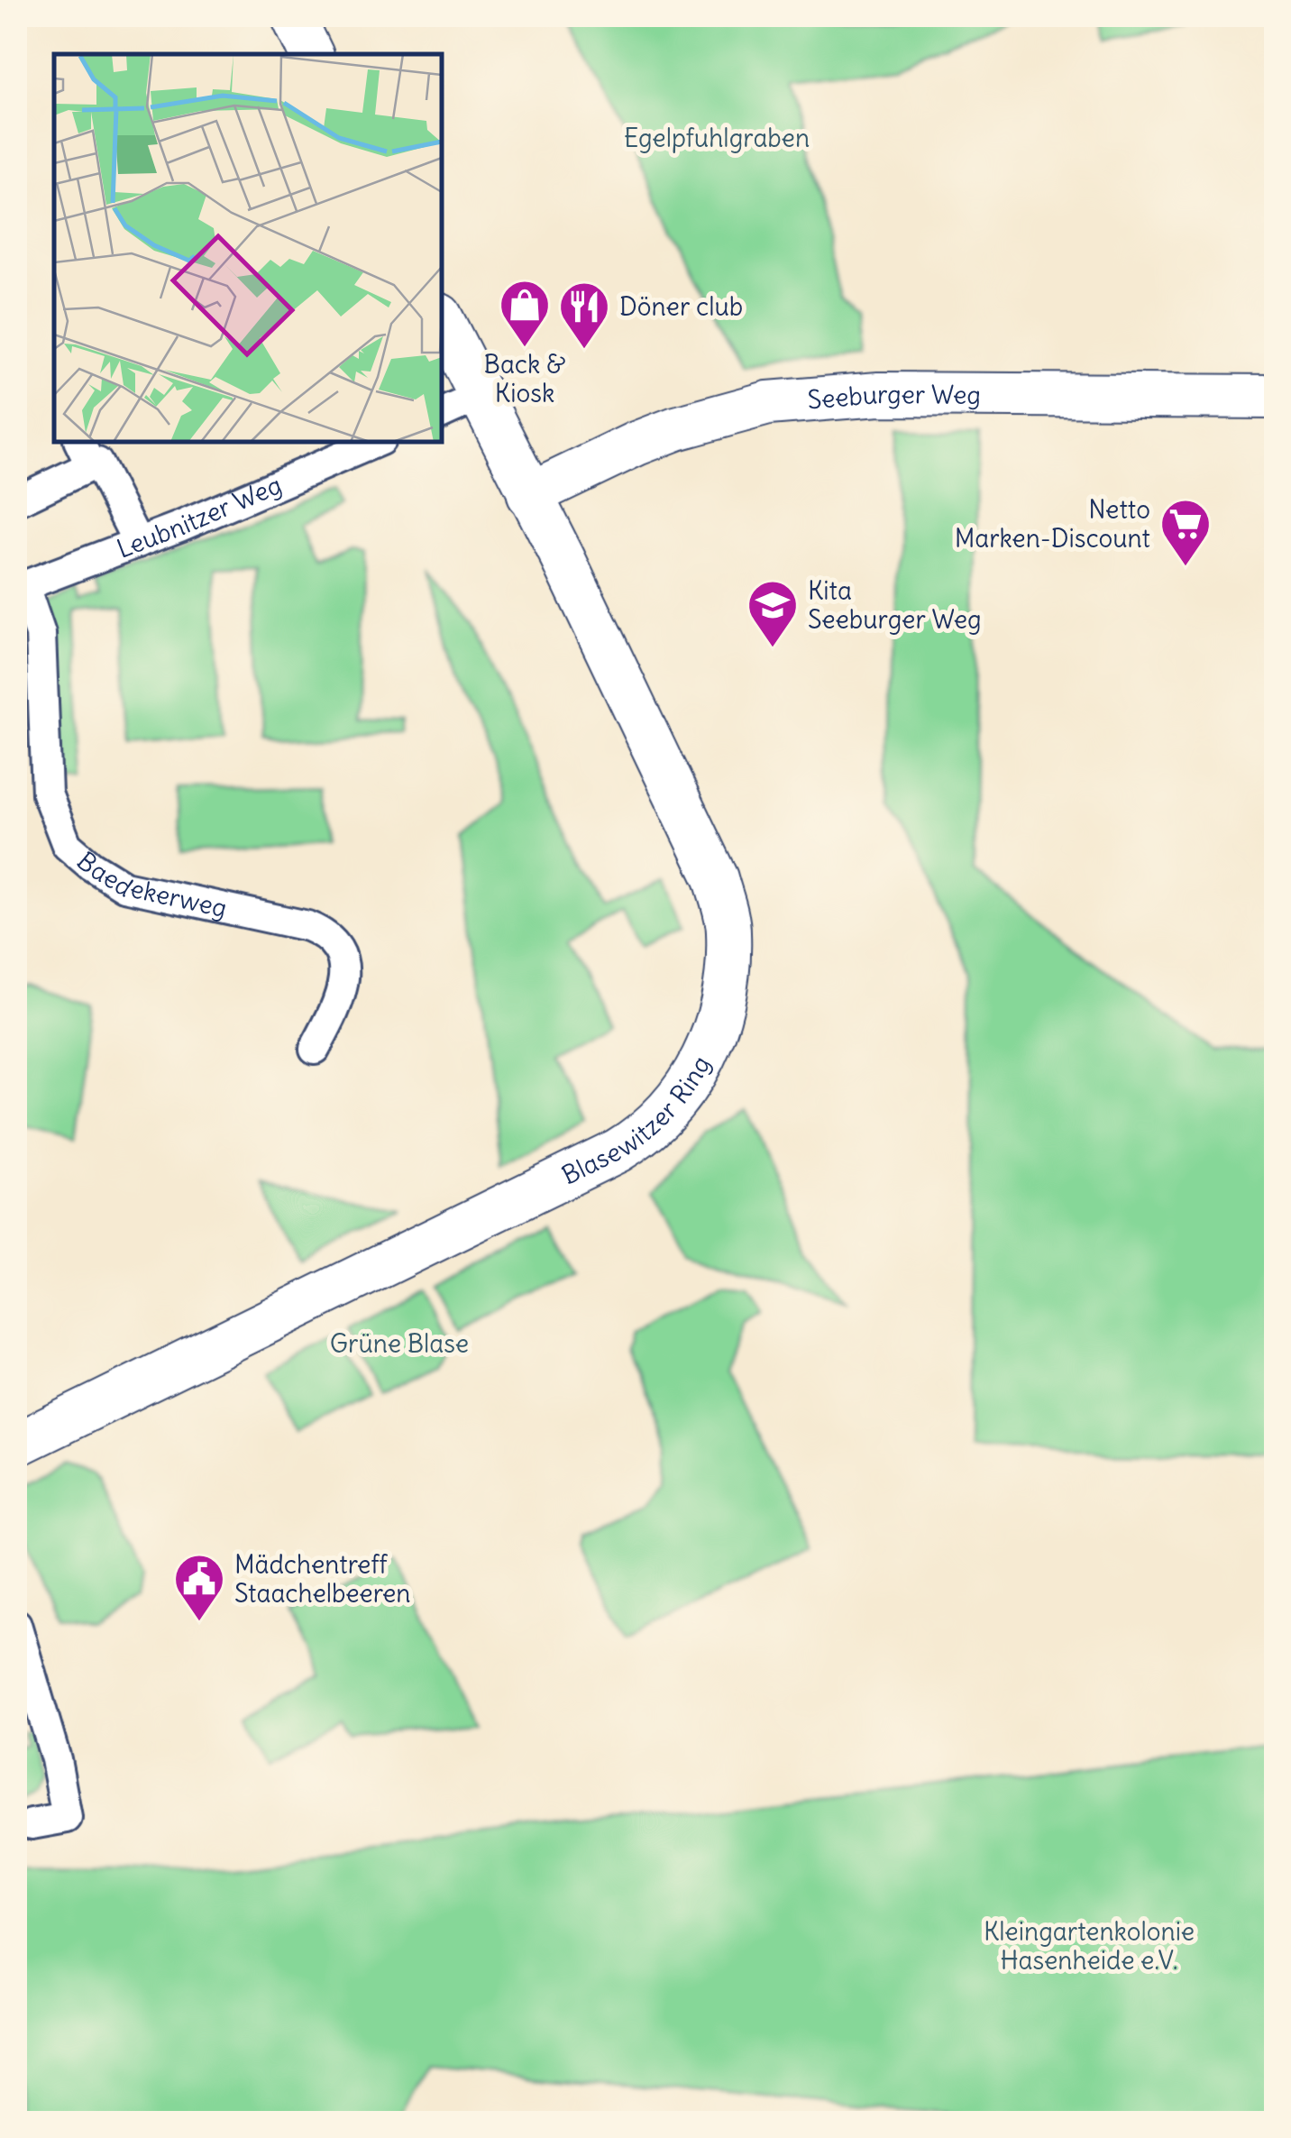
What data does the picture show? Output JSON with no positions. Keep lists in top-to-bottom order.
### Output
{
  "streets": {
    "street": [
      "Seeburger Weg",
      "Leubnitzer Weg",
      "Baedekerweg",
      "Blasewitzer Ring"
    ]
  },
  "crossings": [
    ["Seeburger Weg", "Blasewitzer Ring"],
    ["Leubnitzer Weg", "Baedekerweg"]
  ],
  "parks": ["Egelpfuhlgraben", "Grüne Blase", "Kleingartenkolonie Hasenheide e.V."],
  "places": {
    "shop": ["Back & Kiosk"],
    "restaurant": ["Döner club"],
    "supermarket": ["Netto Marken-Discount"],
    "school or university": ["Kita Seeburger Weg"],
    "public building": ["Mädchentreff Staachelbeeren"]
  }
}
